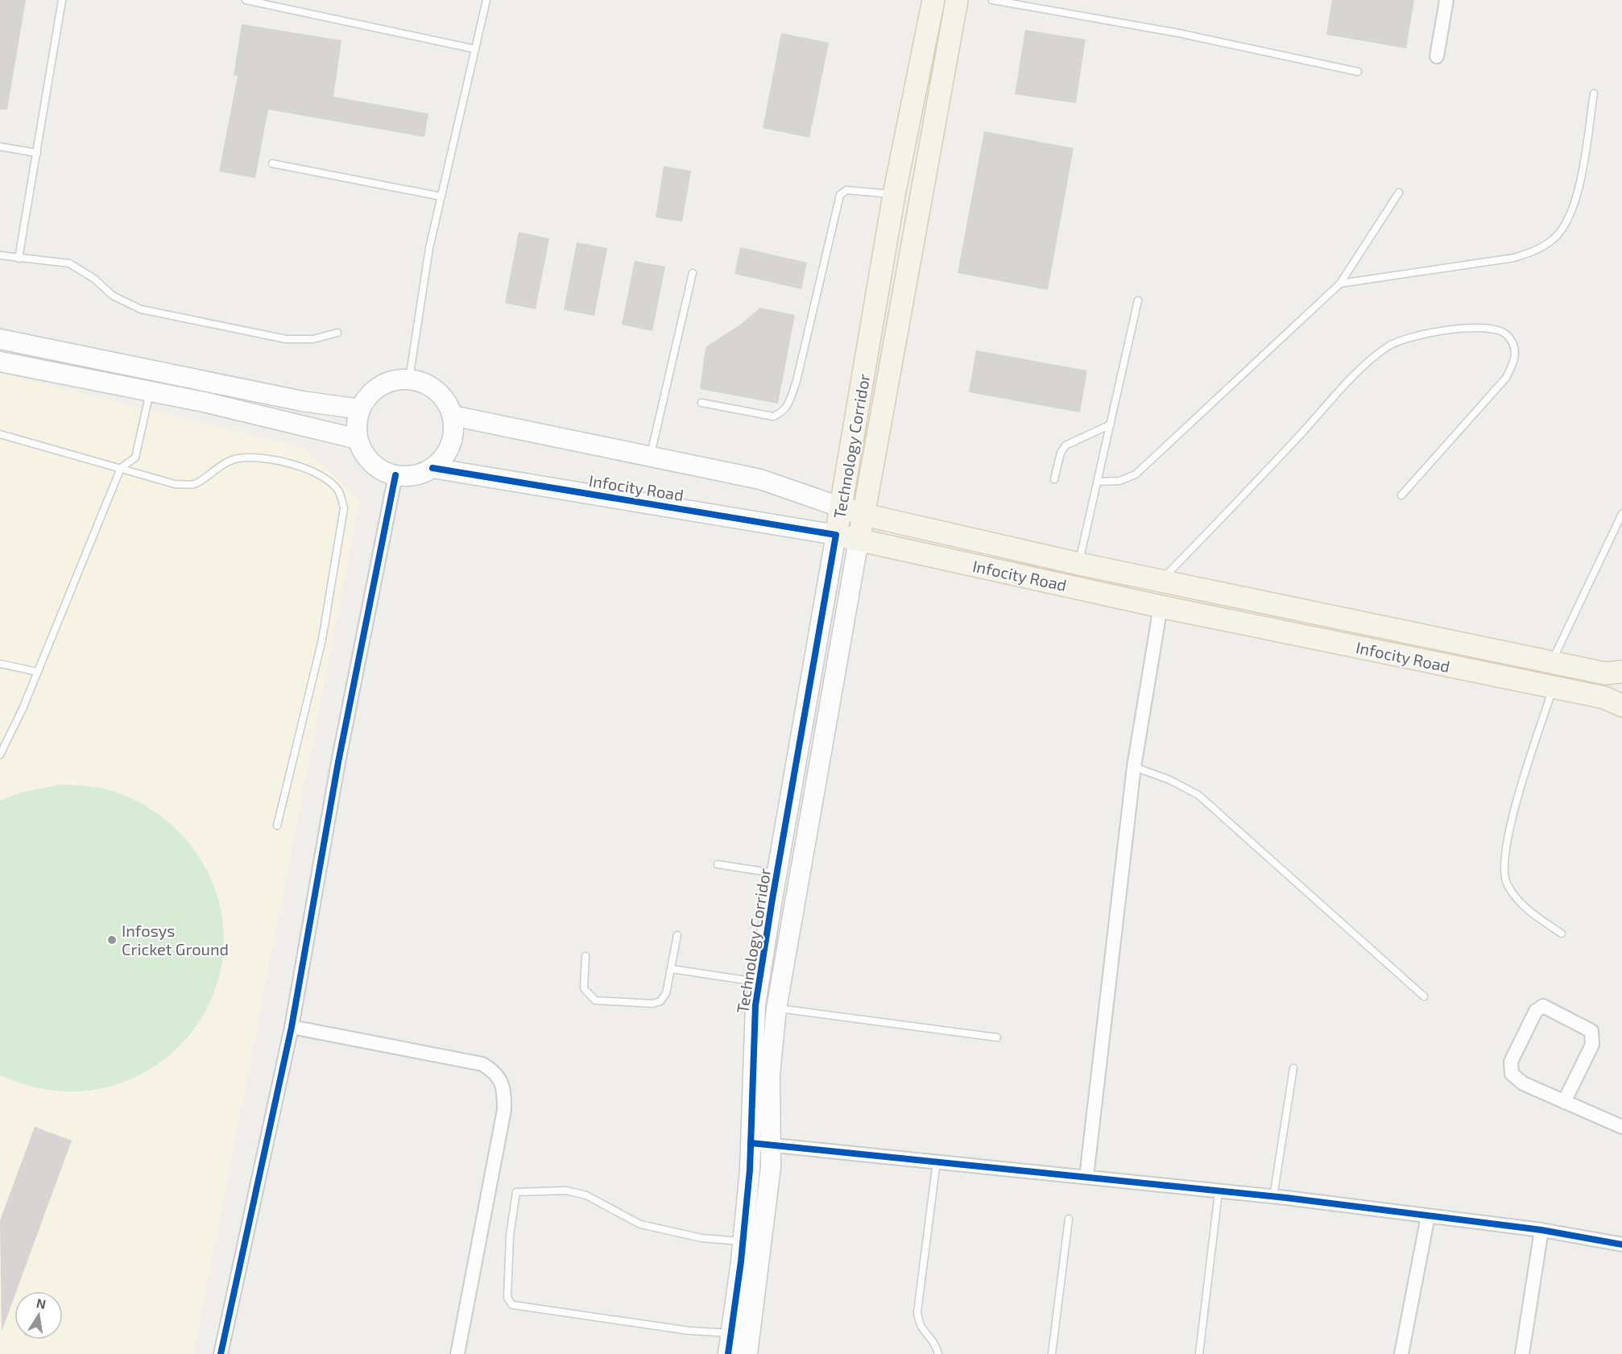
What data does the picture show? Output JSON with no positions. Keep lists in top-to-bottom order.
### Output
{
  "streets": {
    "main road": ["Technology Corridor", "Infocity Road"]
  },
  "crossings": [
    ["Technology Corridor", "Infocity Road"]
  ],
  "places": ["Infosys Cricket Ground"],
  "north": "top"
}
